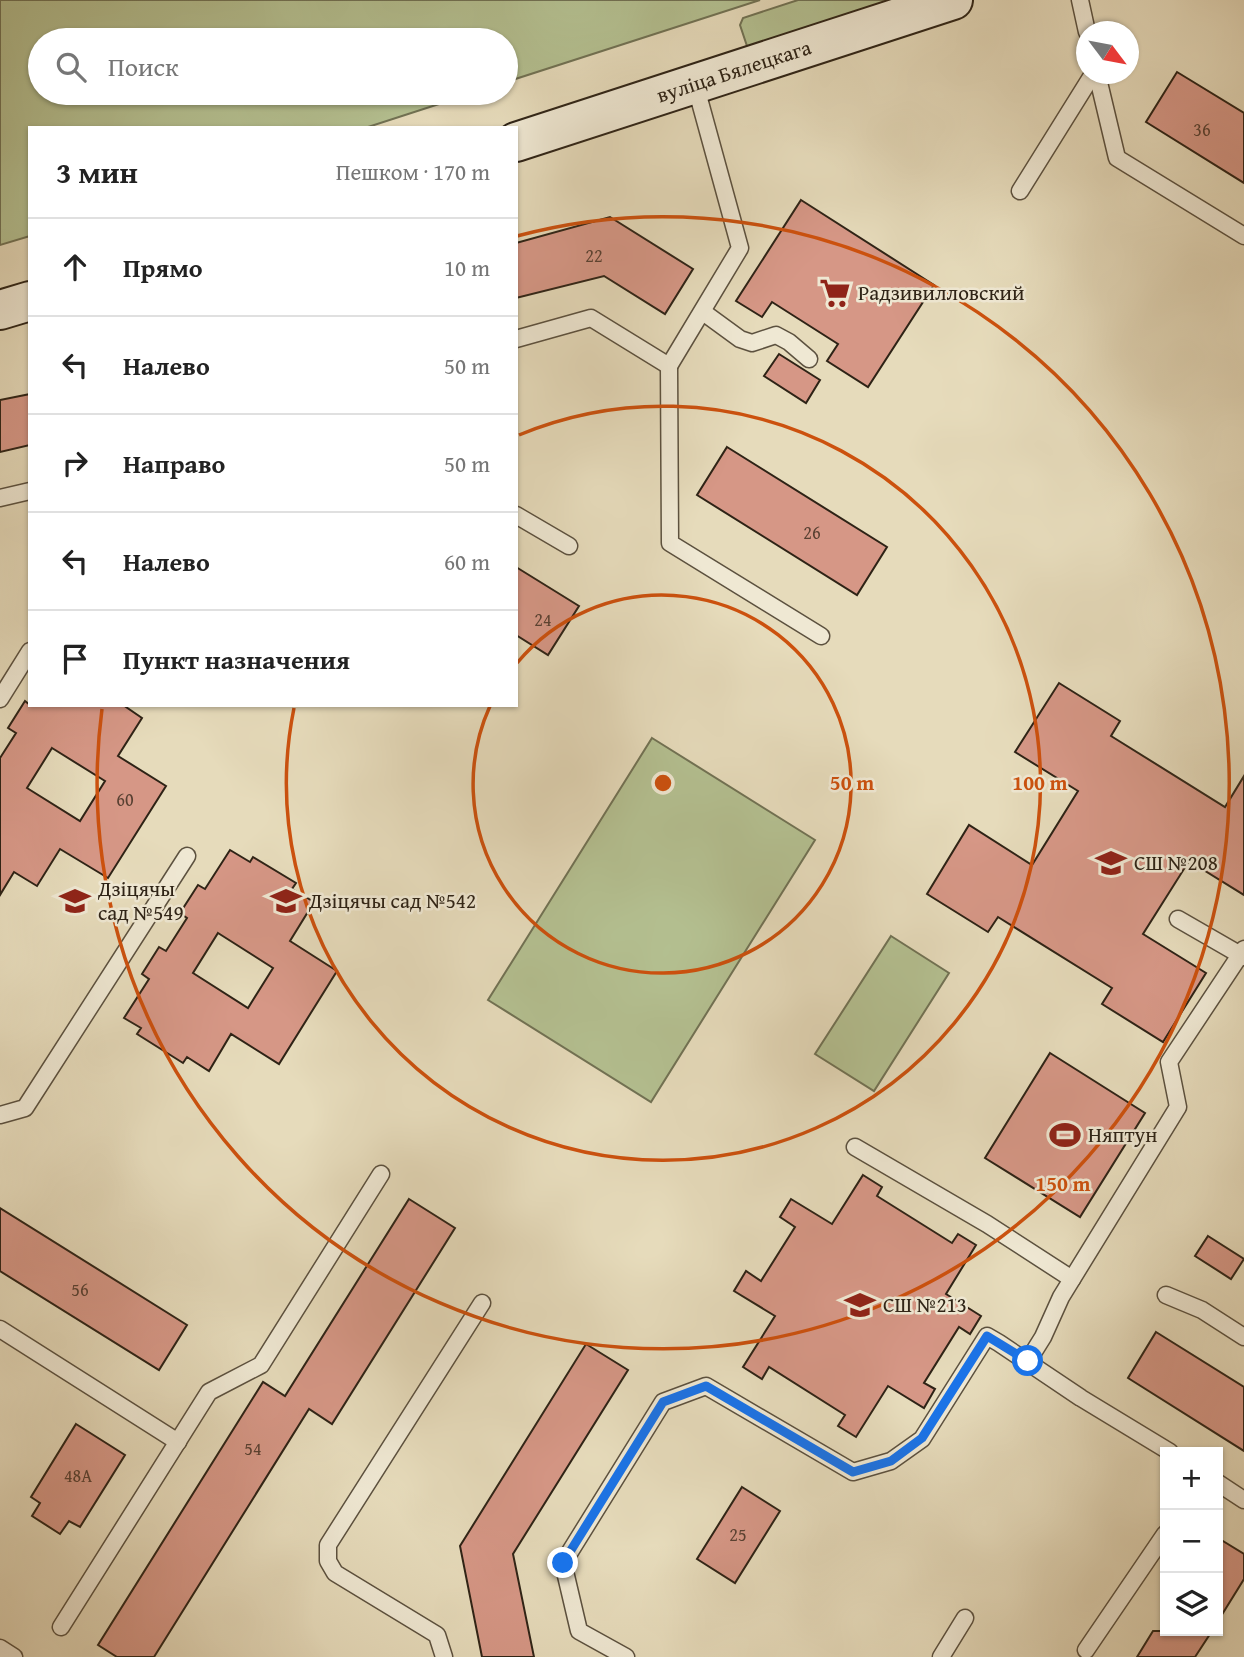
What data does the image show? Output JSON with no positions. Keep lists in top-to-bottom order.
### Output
{
  "streets": {
    "street": ["вуліца Бялецкага"]
  },
  "places": {
    "supermarket": ["Радзивилловский"],
    "school or university": [
      "СШ №208",
      "Дзіцячы сад №549",
      "Дзіцячы сад №542",
      "СШ №213"
    ],
    "sports": ["Няптун"]
  },
  "house_numbers": [
    "36",
    "22",
    "26",
    "24",
    "60",
    "56",
    "54",
    "48А",
    "25"
  ],
  "north": "bottom right",
  "page": {
    "search": "Поиск",
    "heading": ["3 мин", "Пешком · 170 m"],
    "list": [
      ["Прямо", "10 m"],
      ["Налево", "50 m"],
      ["Направо", "50 m"],
      ["Налево", "60 m"],
      "Пункт назначения"
    ],
    "map_buttons": ["+", "−"]
  },
  "rings": ["50 m", "100 m", "150 m"]
}
